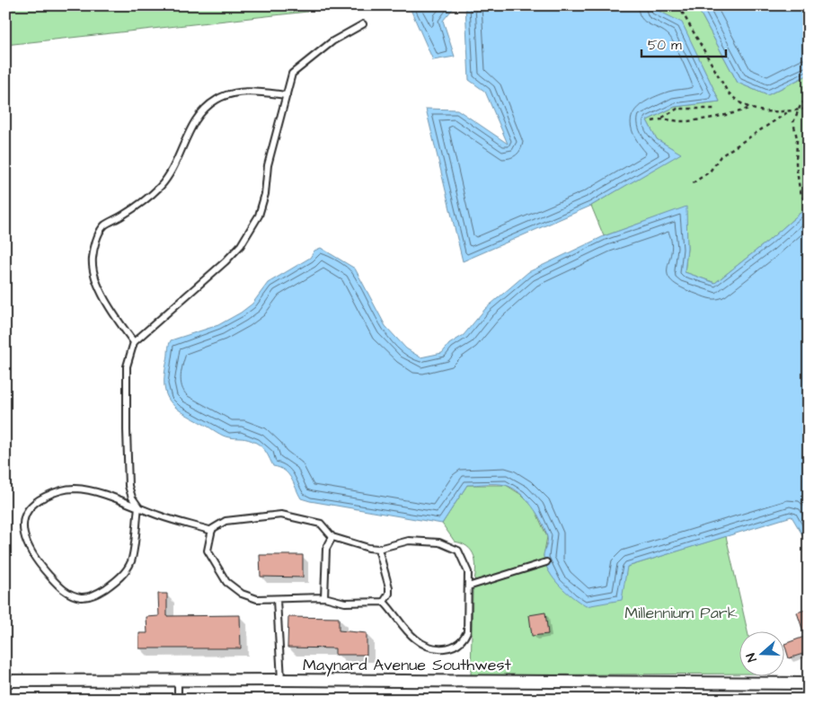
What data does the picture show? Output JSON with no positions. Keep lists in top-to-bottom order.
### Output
{
  "streets": {
    "street": ["Maynard Avenue Southwest"]
  },
  "parks": ["Millennium Park"],
  "scale_bar": "50 m",
  "north": "left"
}
